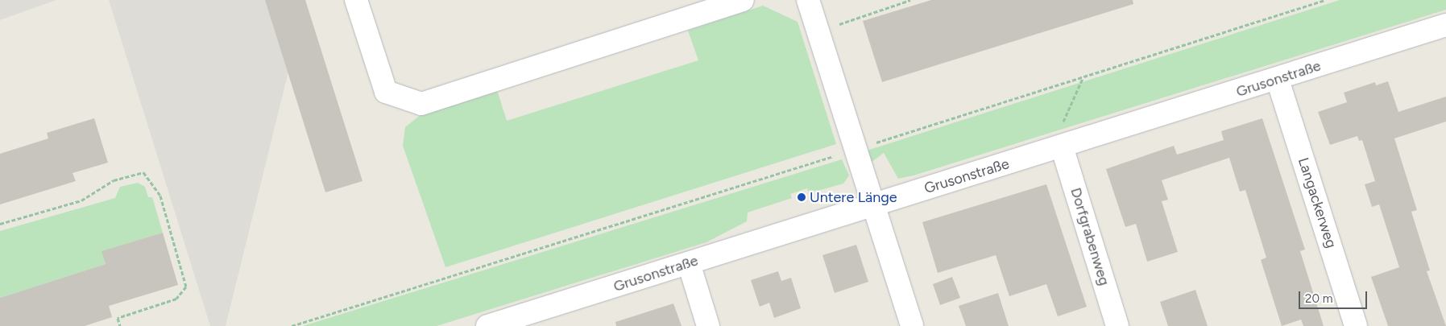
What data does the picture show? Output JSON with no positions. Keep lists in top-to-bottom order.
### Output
{
  "streets": {
    "street": ["Grusonstraße", "Langackerweg", "Dorfgrabenweg"]
  },
  "crossings": [
    ["Grusonstraße", "Langackerweg"],
    ["Grusonstraße", "Dorfgrabenweg"]
  ],
  "places": ["Untere Länge"],
  "scale_bar": "20 m"
}
